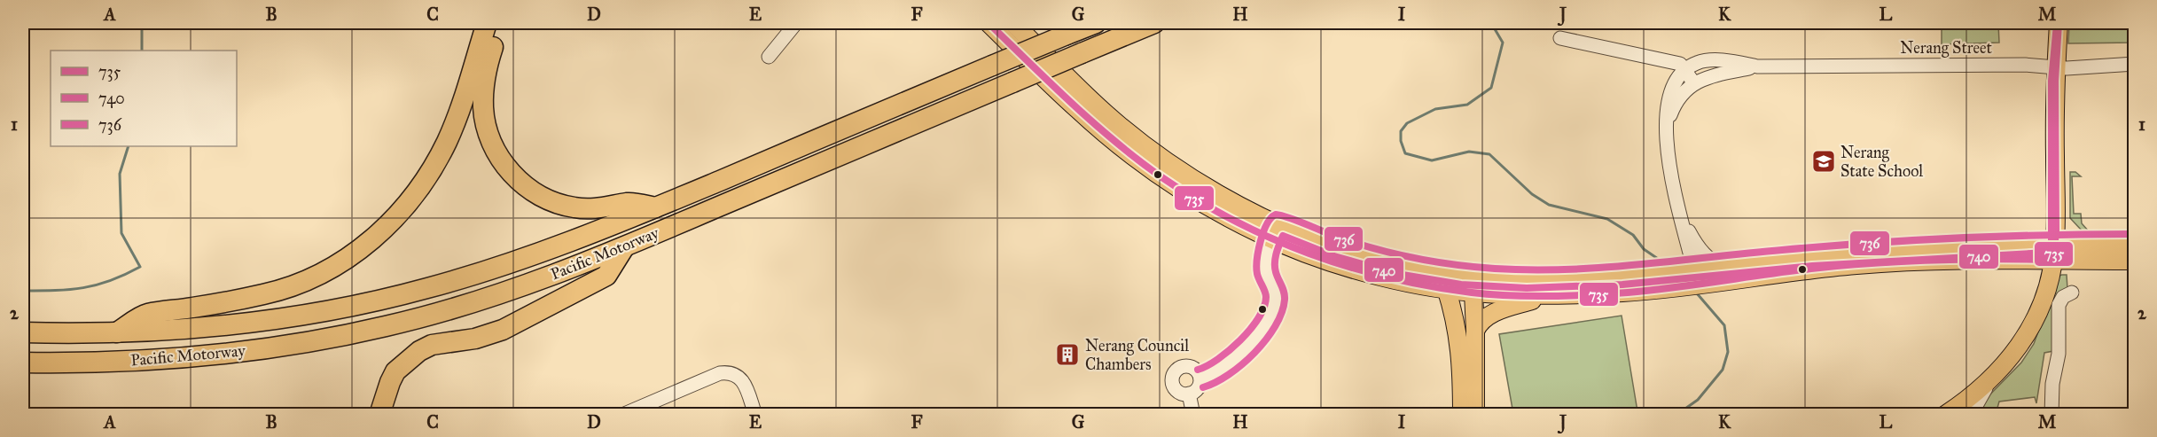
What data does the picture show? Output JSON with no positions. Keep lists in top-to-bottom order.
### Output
{
  "streets": {
    "highway": ["Pacific Motorway"],
    "street": ["Nerang Street"]
  },
  "places": {
    "school or university": ["Nerang State School"],
    "building": ["Nerang Council Chambers"]
  },
  "lines": ["transit line 735", "transit line 740", "transit line 736"],
  "legend": ["735", "740", "736"],
  "grid": {
    "columns": [
      "A",
      "B",
      "C",
      "D",
      "E",
      "F",
      "G",
      "H",
      "I",
      "J",
      "K",
      "L",
      "M"
    ],
    "rows": ["1", "2"]
  }
}
